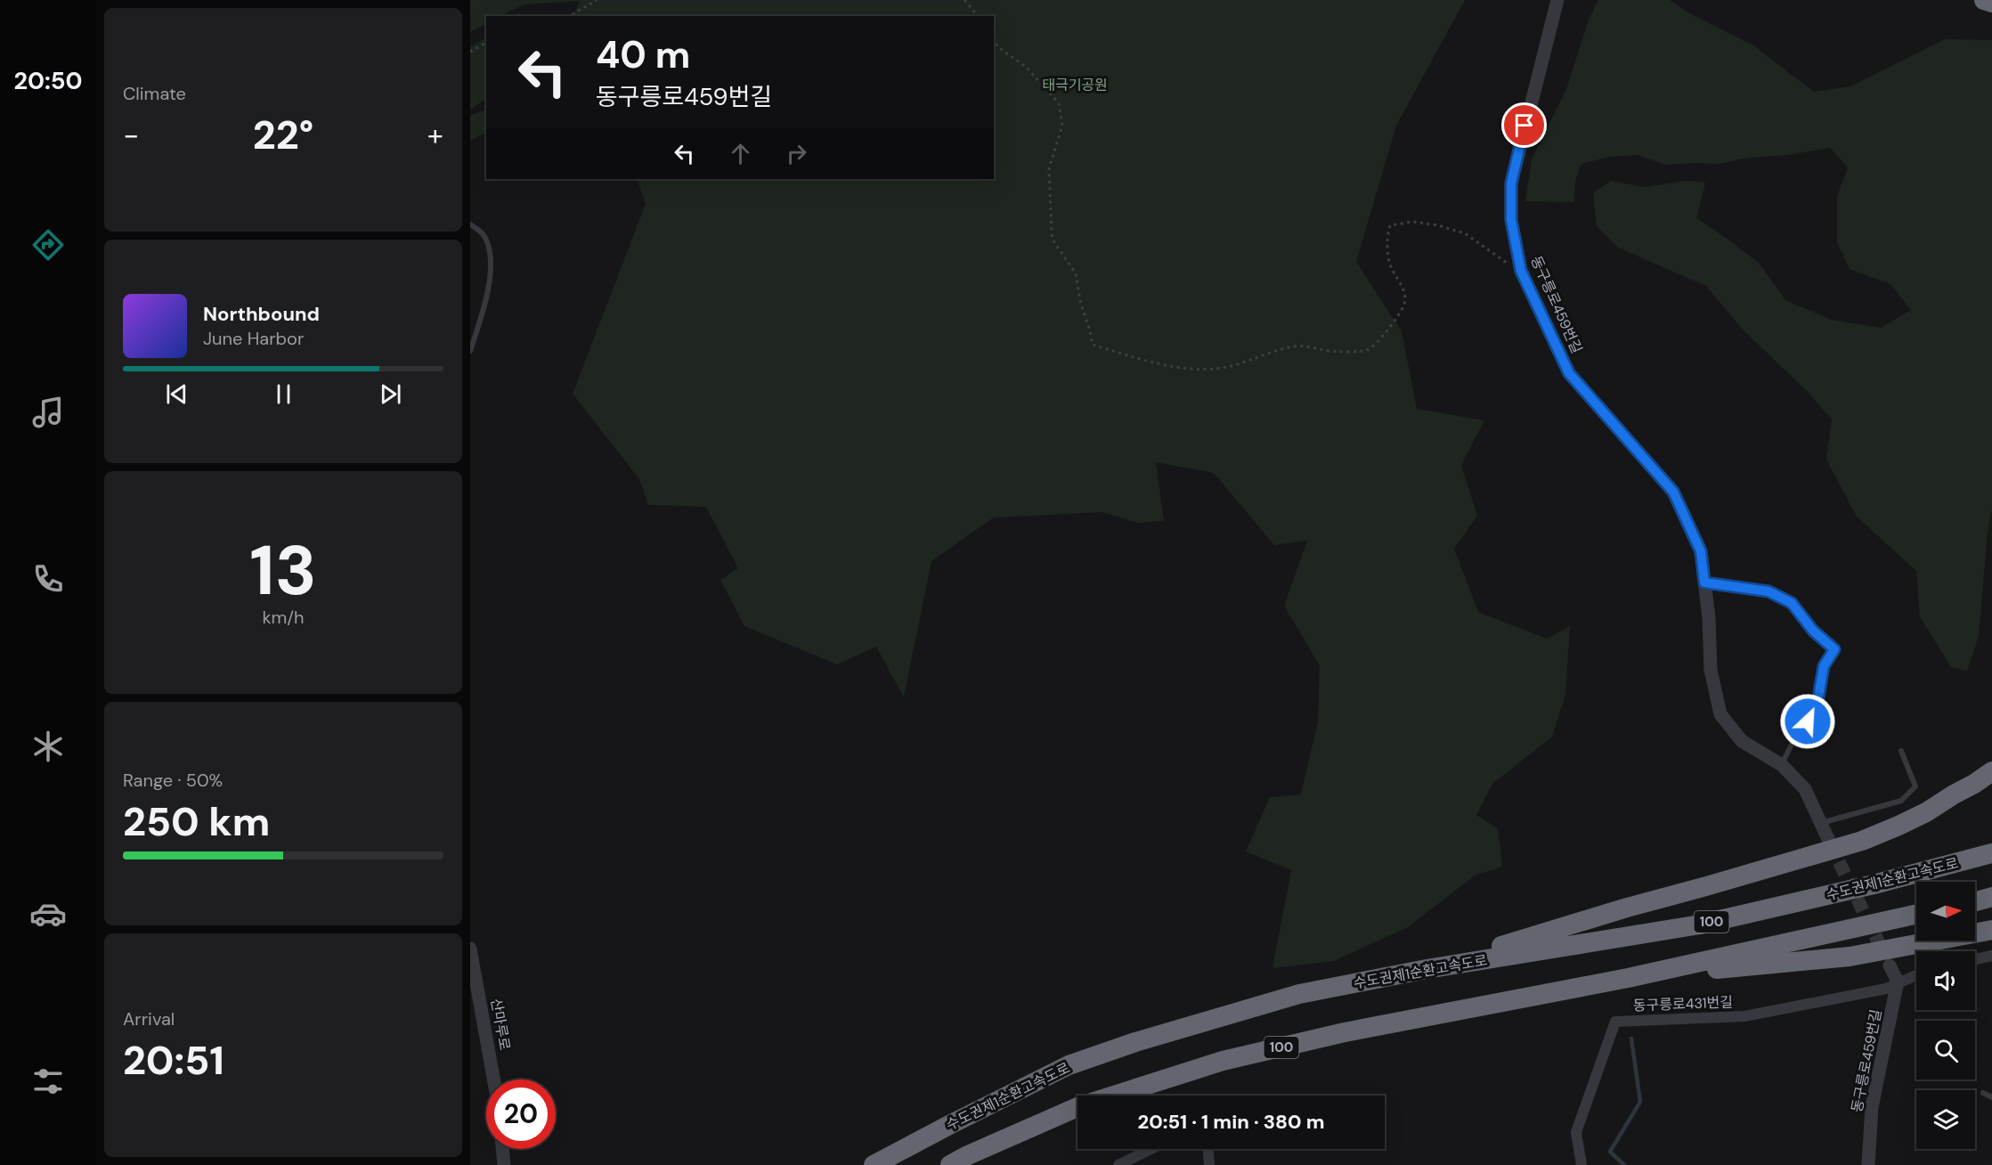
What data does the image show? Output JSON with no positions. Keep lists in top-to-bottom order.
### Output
{
  "streets": {
    "highway": ["수도권제1순환고속도로", "100"],
    "street": ["동구릉로459번길", "동구릉로431번길", "산마루로"]
  },
  "crossings": [
    ["동구릉로459번길", "동구릉로431번길"]
  ],
  "parks": ["태극기공원"],
  "north": "right",
  "page": {
    "tabs": "20:50",
    "tile": [
      "Climate",
      ["13", "km/h"],
      ["Range · 50%", "250 km"],
      ["Arrival", "20:51"]
    ],
    "turn": ["40 m", "동구릉로459번길"],
    "heat": ["−", "22°", "+"],
    "song": ["Northbound", "June Harbor"],
    "limit": "20",
    "trip": "20:51 · 1 min · 380 m"
  }
}
